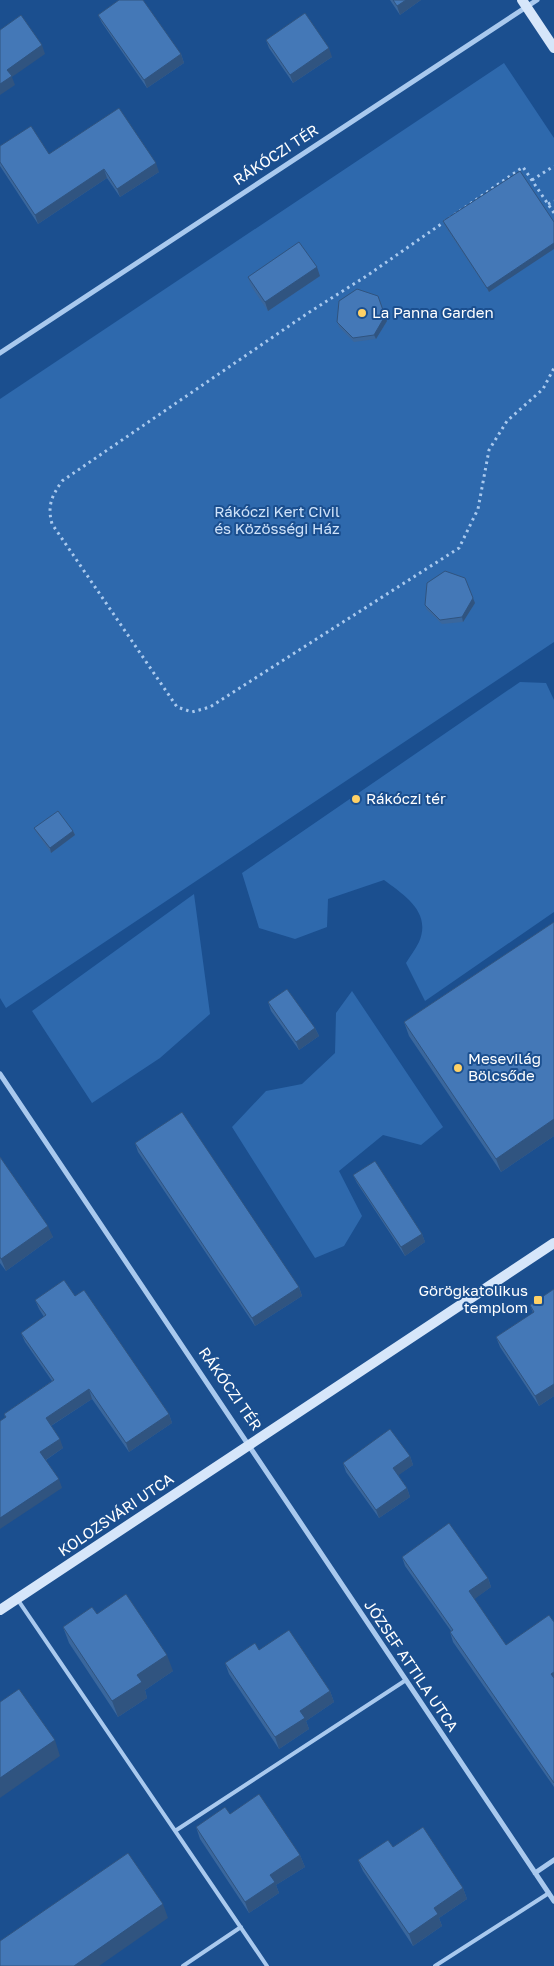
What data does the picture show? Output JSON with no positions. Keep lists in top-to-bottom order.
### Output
{
  "streets": {
    "street": ["RÁKÓCZI TÉR", "KOLOZSVÁRI UTCA", "JÓZSEF ATTILA UTCA"]
  },
  "crossings": [
    ["RÁKÓCZI TÉR", "KOLOZSVÁRI UTCA"],
    ["RÁKÓCZI TÉR", "JÓZSEF ATTILA UTCA"],
    ["KOLOZSVÁRI UTCA", "JÓZSEF ATTILA UTCA"]
  ],
  "parks": ["Rákóczi Kert Civil és Közösségi Ház"],
  "places": {
    "other": ["La Panna Garden", "Rákóczi tér", "Mesevilág Bölcsőde"],
    "transit": ["Görögkatolikus templom"]
  }
}
